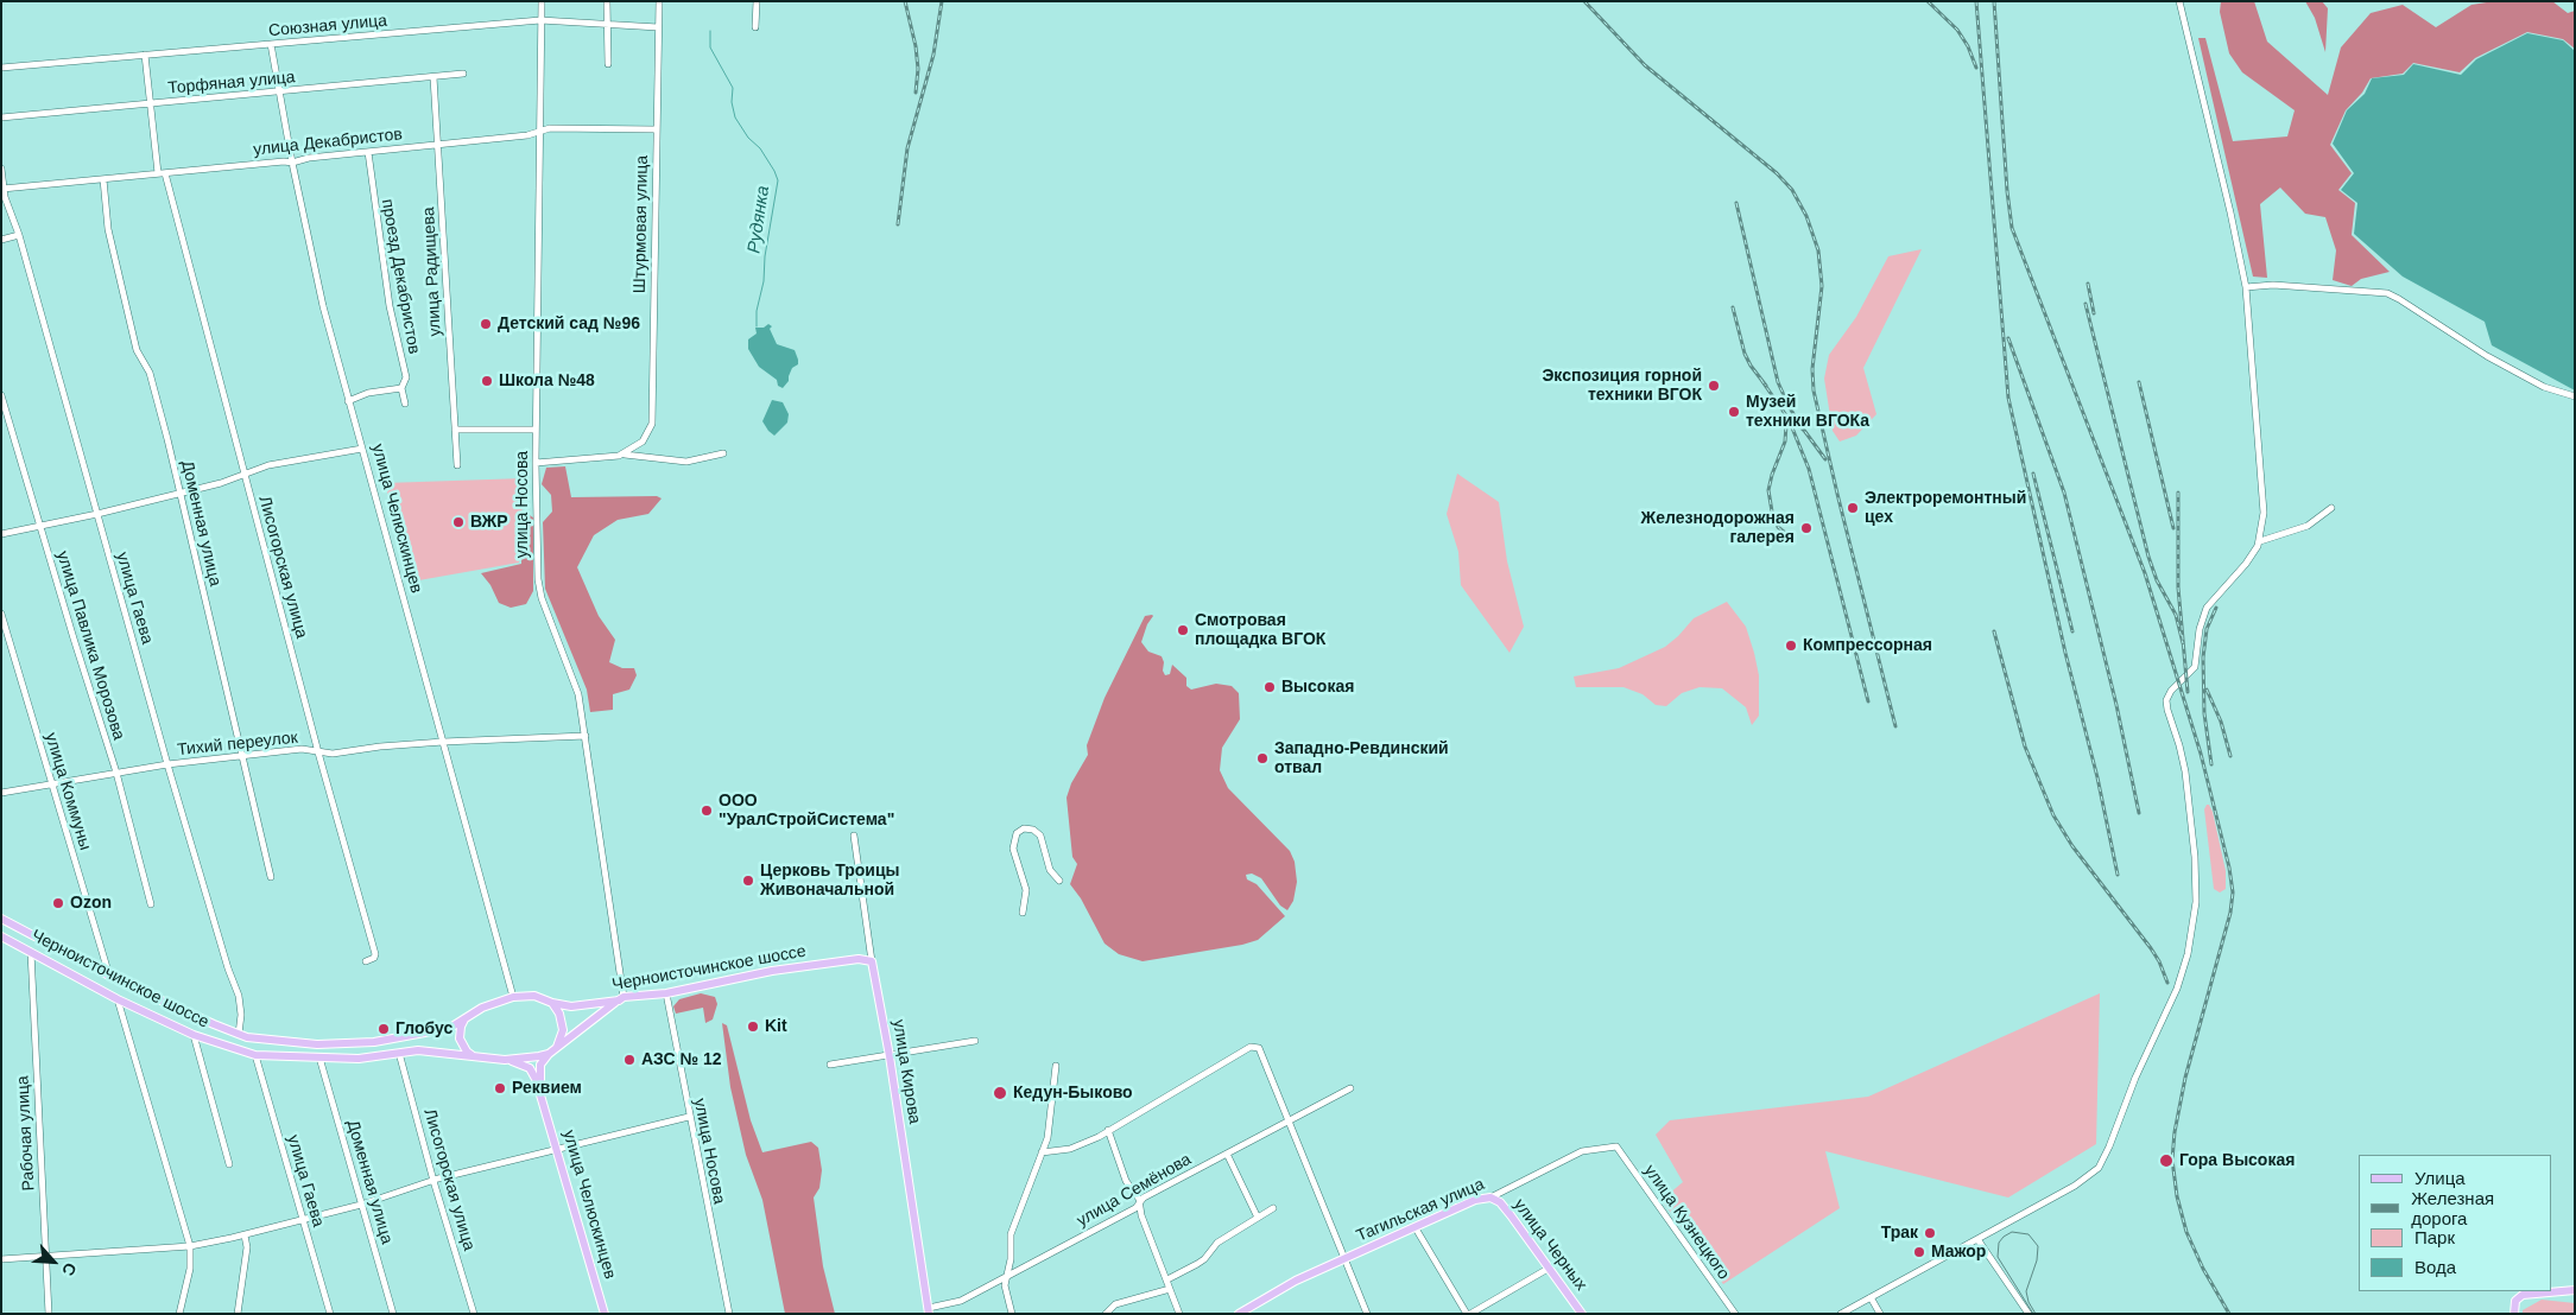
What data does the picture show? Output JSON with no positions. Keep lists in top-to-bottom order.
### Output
{
  "streets": {
    "main road": [
      "улица Челюскинцев",
      "Черноисточинское шоссе",
      "улица Кирова",
      "Тагильская улица",
      "улица Черных"
    ],
    "street": [
      "Союзная улица",
      "Торфяная улица",
      "улица Декабристов",
      "Штурмовая улица",
      "улица Радищева",
      "проезд Декабристов",
      "улица Носова",
      "Доменная улица",
      "Лисогорская улица",
      "улица Гаева",
      "улица Павлика Морозова",
      "Тихий переулок",
      "улица Коммуны",
      "Рабочая улица",
      "улица Семёнова",
      "улица Кузнецкого"
    ]
  },
  "crossings": [
    ["Союзная улица", "Штурмовая улица"],
    ["Союзная улица", "улица Носова"],
    ["Союзная улица", "улица Челюскинцев"],
    ["Союзная улица", "Лисогорская улица"],
    ["Торфяная улица", "улица Радищева"],
    ["Торфяная улица", "улица Челюскинцев"],
    ["Торфяная улица", "Лисогорская улица"],
    ["улица Декабристов", "Штурмовая улица"],
    ["улица Декабристов", "улица Радищева"],
    ["улица Декабристов", "проезд Декабристов"],
    ["улица Декабристов", "улица Носова"],
    ["улица Декабристов", "улица Челюскинцев"],
    ["улица Декабристов", "Доменная улица"],
    ["улица Декабристов", "Лисогорская улица"],
    ["улица Декабристов", "улица Гаева"],
    ["улица Носова", "Тихий переулок"],
    ["улица Носова", "Черноисточинское шоссе"],
    ["улица Челюскинцев", "Тихий переулок"],
    ["улица Челюскинцев", "Черноисточинское шоссе"],
    ["Доменная улица", "Тихий переулок"],
    ["Доменная улица", "Черноисточинское шоссе"],
    ["Лисогорская улица", "Тихий переулок"],
    ["Лисогорская улица", "Черноисточинское шоссе"],
    ["улица Гаева", "Тихий переулок"],
    ["улица Гаева", "Черноисточинское шоссе"],
    ["улица Павлика Морозова", "Тихий переулок"],
    ["Тихий переулок", "улица Коммуны"],
    ["улица Коммуны", "Черноисточинское шоссе"],
    ["Черноисточинское шоссе", "улица Кирова"],
    ["Черноисточинское шоссе", "Рабочая улица"],
    ["улица Кирова", "улица Семёнова"],
    ["Тагильская улица", "улица Кузнецкого"],
    ["Тагильская улица", "улица Черных"]
  ],
  "water": ["Рудянка"],
  "places": [
    "Детский сад №96",
    "Школа №48",
    "Экспозиция горной техники ВГОК",
    "Музей техники ВГОКа",
    "Электроремонтный цех",
    "ВЖР",
    "Железнодорожная галерея",
    "Смотровая площадка ВГОК",
    "Компрессорная",
    "Высокая",
    "Западно-Ревдинский отвал",
    "ООО \"УралСтройСистема\"",
    "Церковь Троицы Живоначальной",
    "Ozon",
    "Kit",
    "Глобус",
    "АЗС № 12",
    "Реквием",
    "Кедун-Быково",
    "Гора Высокая",
    "Трак",
    "Мажор"
  ],
  "legend": [
    "Улица",
    "Железная дорога",
    "Парк",
    "Вода"
  ],
  "north": "bottom right"
}
